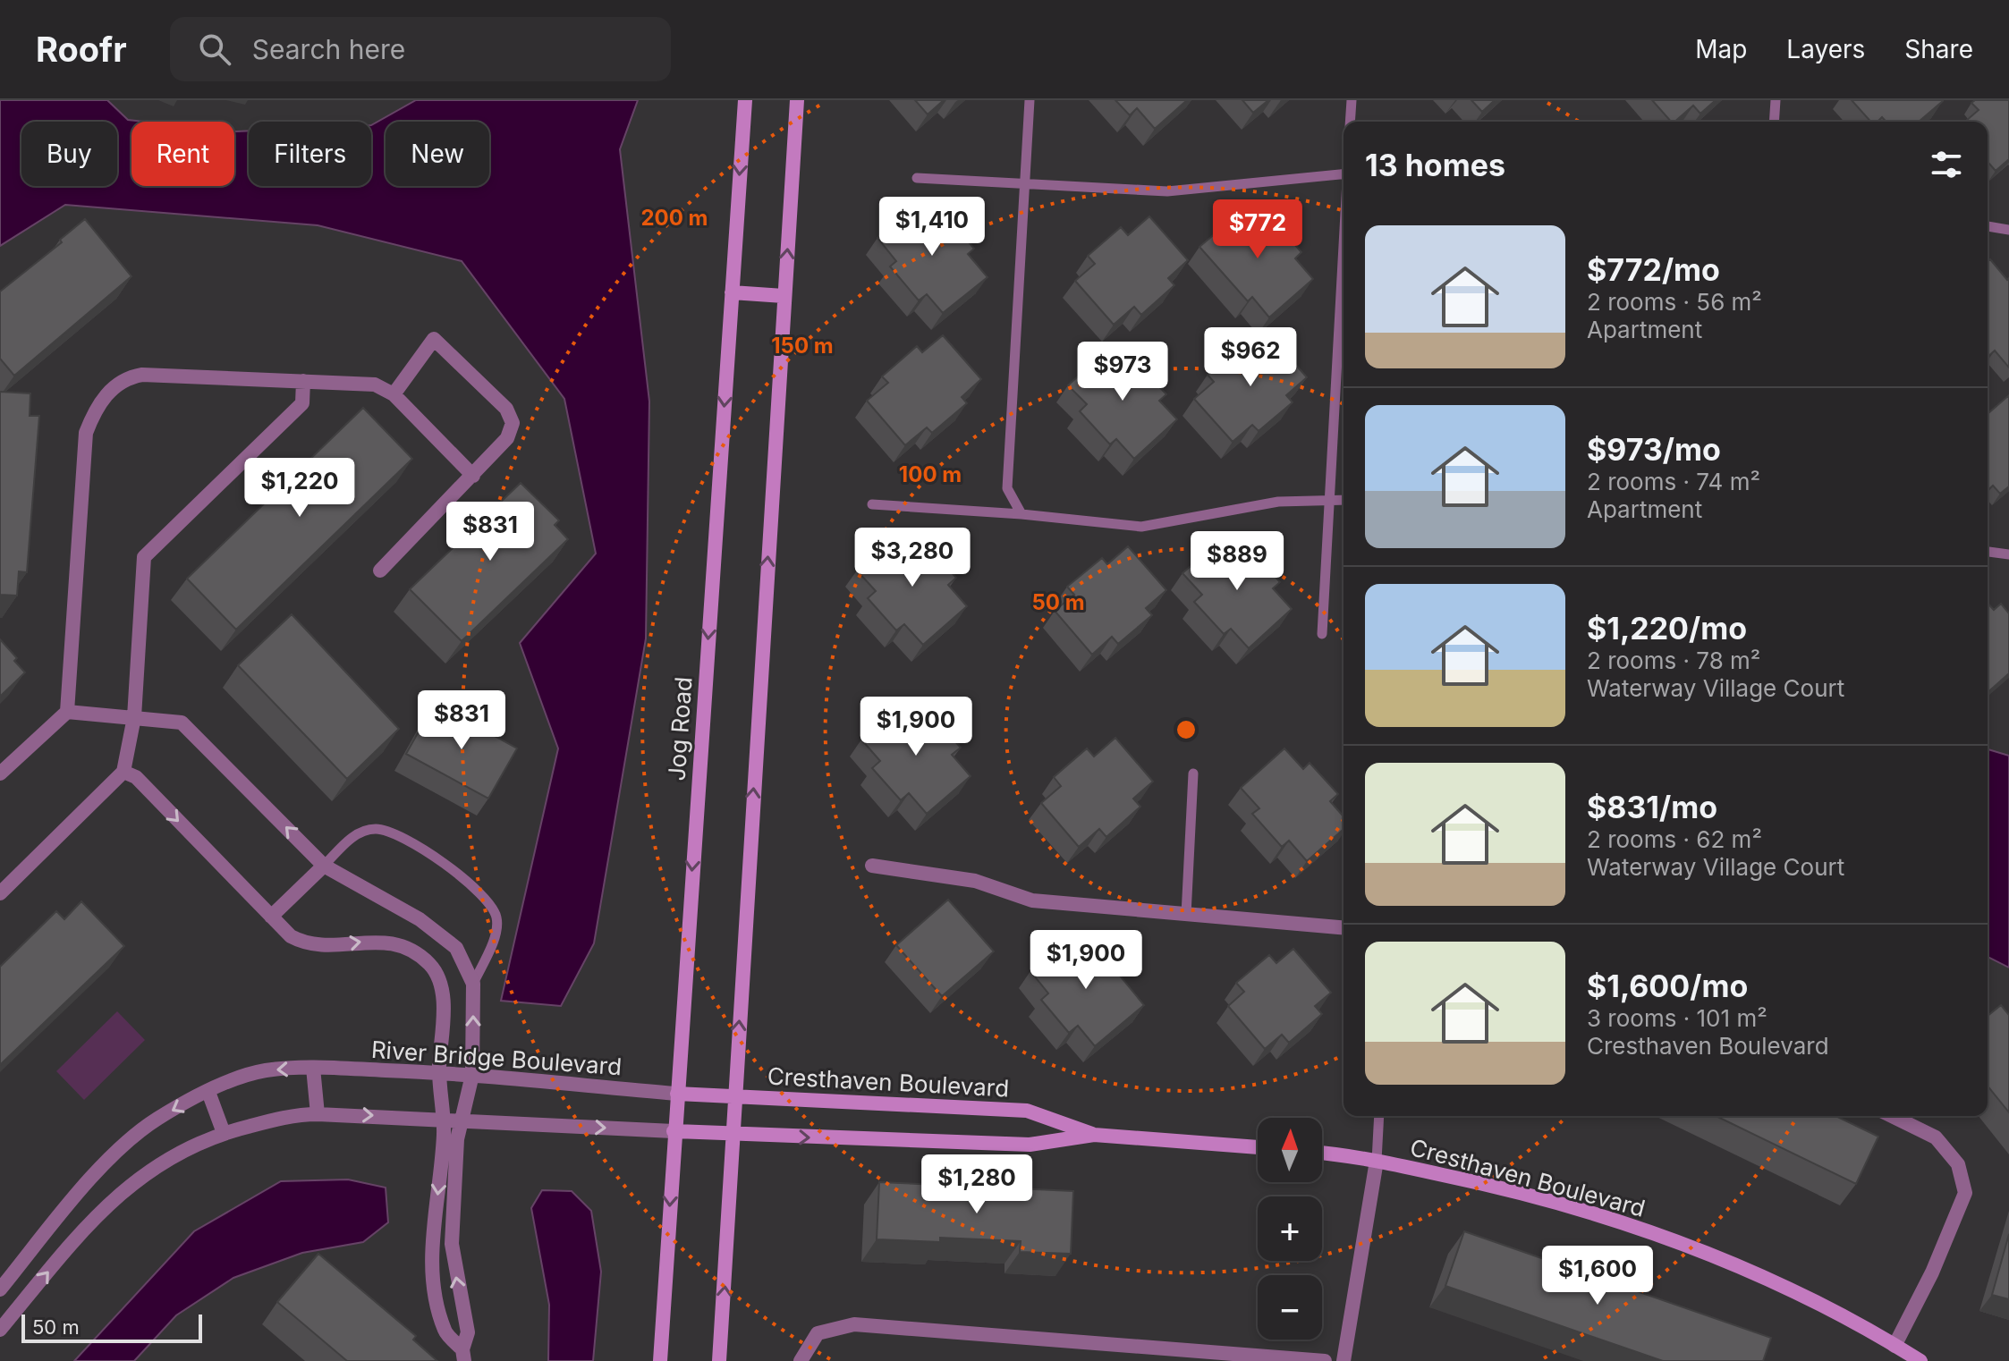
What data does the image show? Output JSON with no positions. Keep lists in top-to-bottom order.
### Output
{
  "streets": {
    "main road": ["Jog Road", "Cresthaven Boulevard"],
    "street": ["River Bridge Boulevard"]
  },
  "crossings": [
    ["Jog Road", "River Bridge Boulevard"],
    ["Jog Road", "Cresthaven Boulevard"],
    ["River Bridge Boulevard", "Cresthaven Boulevard"]
  ],
  "scale_bar": "50 m",
  "north": "top",
  "page": {
    "header": "Roofr",
    "search": "Search here",
    "nav": ["Map", "Layers", "Share"],
    "chip": [
      "Buy",
      "Rent",
      "Filters",
      "New"
    ],
    "heading": "13 homes",
    "price": [
      "$1,410",
      "$772",
      "$962",
      "$973",
      "$1,220",
      "$831",
      "$3,280",
      "$889",
      "$831",
      "$1,900",
      "$1,900",
      "$1,280",
      "$1,600"
    ],
    "list": [
      {
        "name": "$772/mo",
        "note": "2 rooms · 56 m² · Apartment"
      },
      {
        "name": "$973/mo",
        "note": "2 rooms · 74 m² · Apartment"
      },
      {
        "name": "$1,220/mo",
        "note": "2 rooms · 78 m² · Waterway Village Court"
      },
      {
        "name": "$831/mo",
        "note": "2 rooms · 62 m² · Waterway Village Court"
      },
      {
        "name": "$1,600/mo",
        "note": "3 rooms · 101 m² · Cresthaven Boulevard"
      }
    ],
    "map_buttons": ["+", "−"],
    "scale": "50 m"
  },
  "rings": [
    "200 m",
    "150 m",
    "100 m",
    "50 m"
  ]
}
